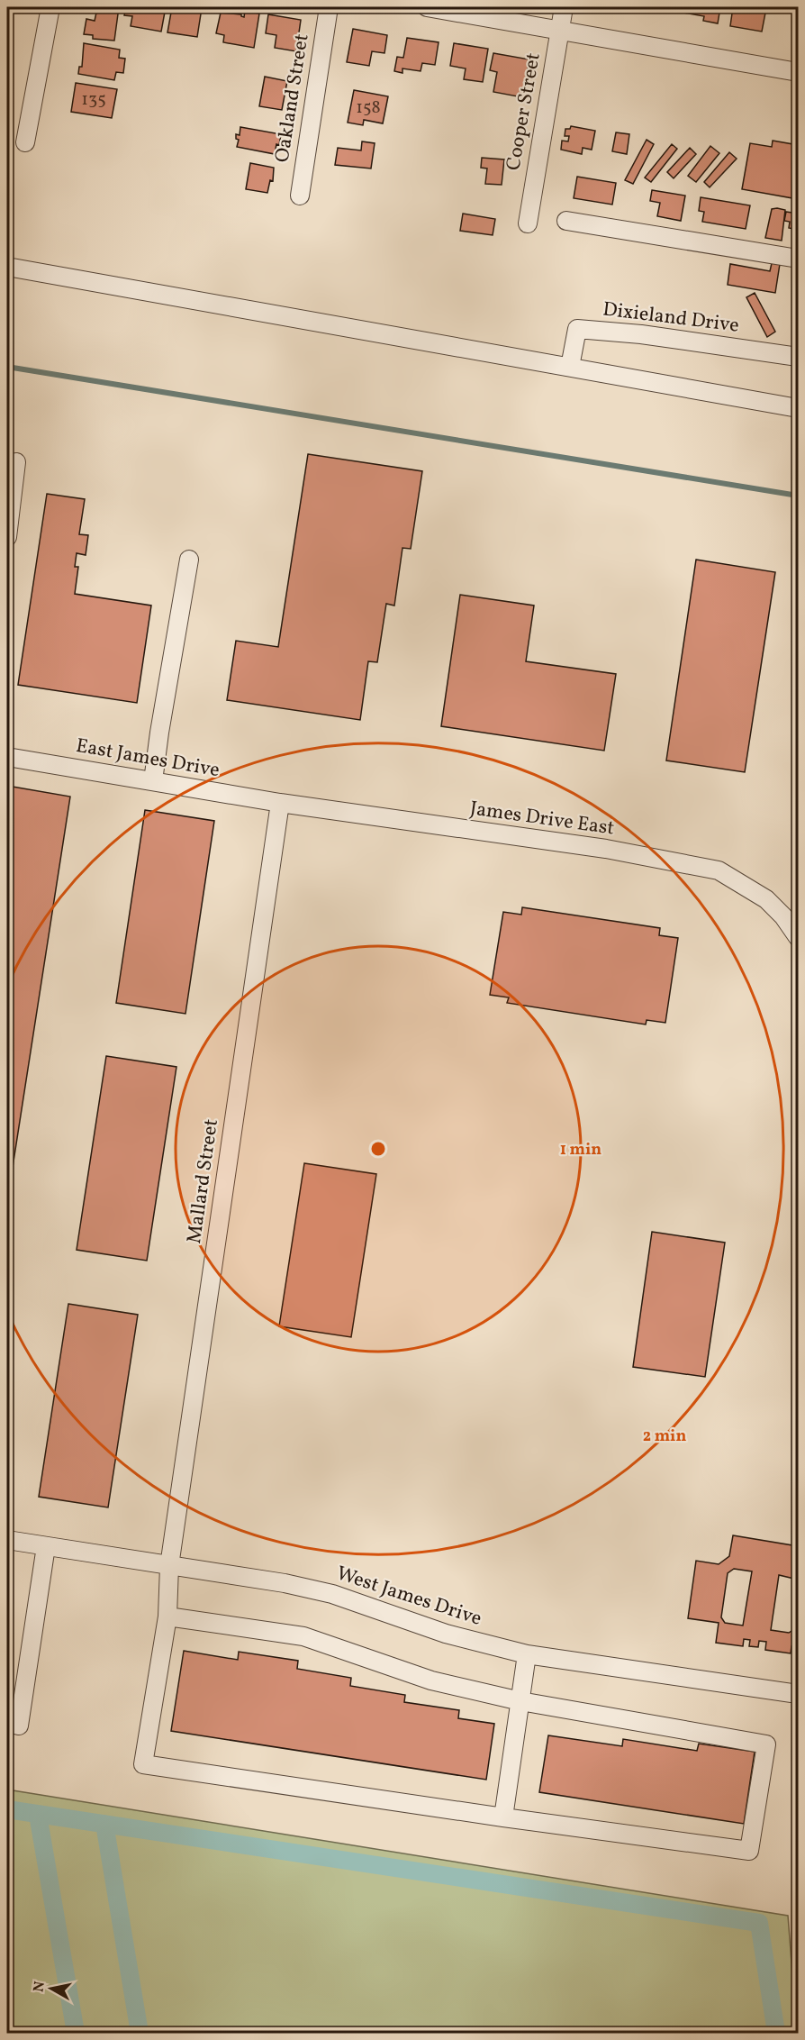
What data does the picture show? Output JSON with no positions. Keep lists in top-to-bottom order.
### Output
{
  "streets": {
    "street": [
      "Oakland Street",
      "Cooper Street",
      "Dixieland Drive",
      "East James Drive",
      "James Drive East",
      "Mallard Street",
      "West James Drive"
    ]
  },
  "crossings": [
    ["East James Drive", "James Drive East"],
    ["East James Drive", "Mallard Street"],
    ["James Drive East", "Mallard Street"],
    ["Mallard Street", "West James Drive"]
  ],
  "house_numbers": ["135", "158"],
  "north": "left",
  "rings": ["1 min", "2 min"]
}
